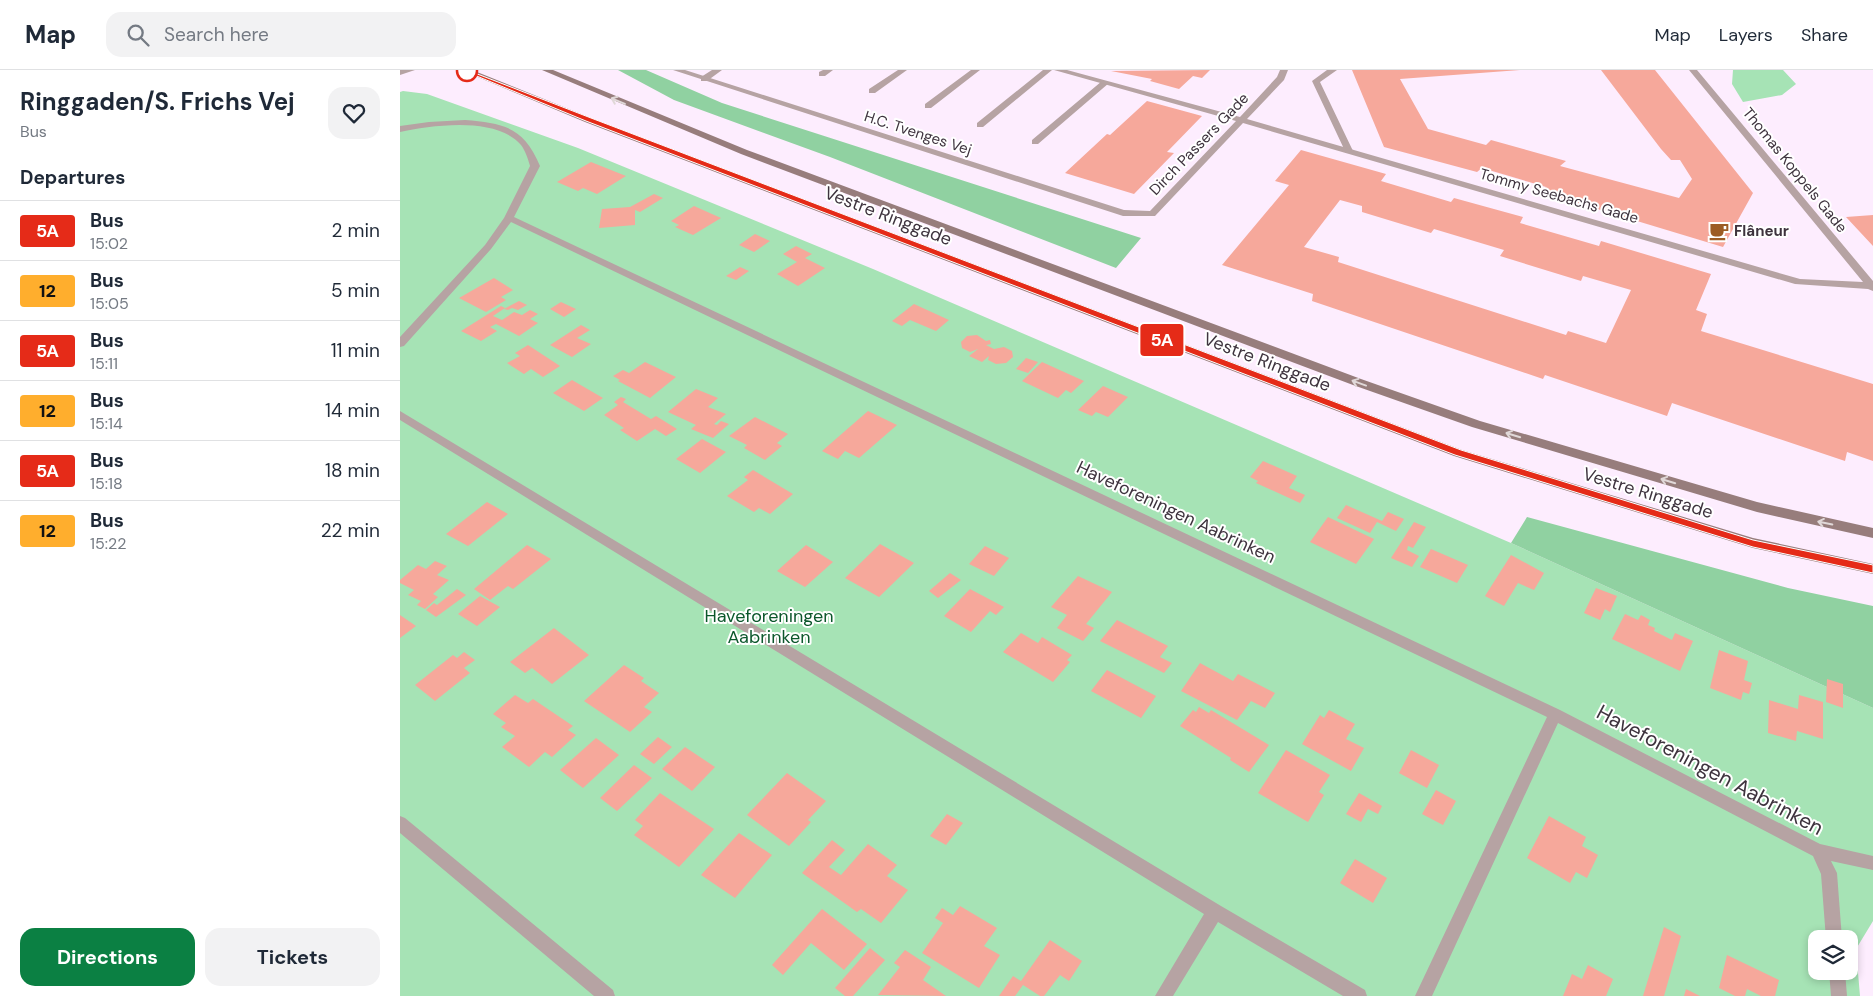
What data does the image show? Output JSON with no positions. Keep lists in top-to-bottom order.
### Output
{
  "streets": {
    "main road": ["Vestre Ringgade"],
    "street": [
      "H.C. Tvenges Vej",
      "Dirch Passers Gade",
      "Thomas Koppels Gade",
      "Tommy Seebachs Gade",
      "Haveforeningen Aabrinken"
    ]
  },
  "crossings": [
    ["H.C. Tvenges Vej", "Dirch Passers Gade"],
    ["Dirch Passers Gade", "Tommy Seebachs Gade"],
    ["Thomas Koppels Gade", "Tommy Seebachs Gade"]
  ],
  "parks": ["Haveforeningen Aabrinken"],
  "places": {
    "cafe": ["Flâneur"]
  },
  "lines": ["bus line 5A"],
  "page": {
    "header": "Map",
    "search": "Search here",
    "nav": ["Map", "Layers", "Share"],
    "heading": [
      ["Ringgaden/S. Frichs Vej", "Bus"],
      "Departures"
    ],
    "on_map": "5A",
    "list": [
      {
        "mark": "5A",
        "name": "Bus",
        "note": "15:02",
        "value": "2 min"
      },
      {
        "mark": "12",
        "name": "Bus",
        "note": "15:05",
        "value": "5 min"
      },
      {
        "mark": "5A",
        "name": "Bus",
        "note": "15:11",
        "value": "11 min"
      },
      {
        "mark": "12",
        "name": "Bus",
        "note": "15:14",
        "value": "14 min"
      },
      {
        "mark": "5A",
        "name": "Bus",
        "note": "15:18",
        "value": "18 min"
      },
      {
        "mark": "12",
        "name": "Bus",
        "note": "15:22",
        "value": "22 min"
      }
    ],
    "buttons": ["Directions", "Tickets"]
  }
}
